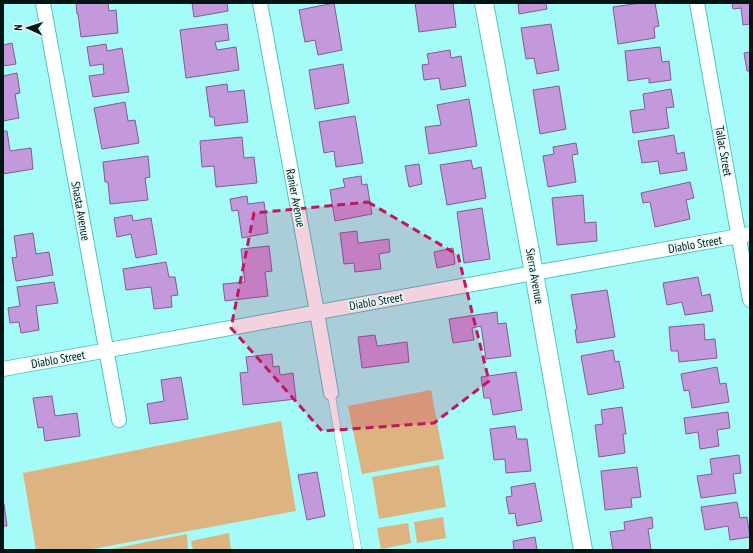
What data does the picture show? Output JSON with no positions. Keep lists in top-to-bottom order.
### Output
{
  "streets": {
    "street": [
      "Tallac Street",
      "Ranier Avenue",
      "Shasta Avenue",
      "Diablo Street",
      "Sierra Avenue"
    ]
  },
  "crossings": [
    ["Tallac Street", "Diablo Street"],
    ["Ranier Avenue", "Diablo Street"],
    ["Shasta Avenue", "Diablo Street"],
    ["Diablo Street", "Sierra Avenue"]
  ],
  "north": "left"
}
